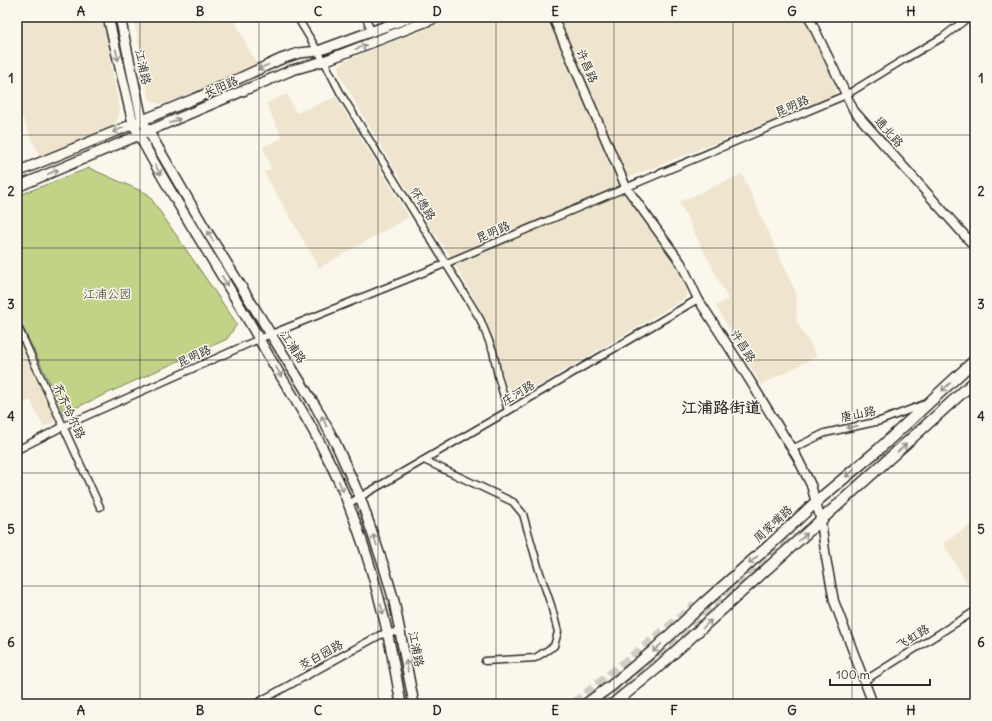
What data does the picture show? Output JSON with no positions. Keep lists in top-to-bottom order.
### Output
{
  "streets": {
    "main road": ["江浦路", "长阳路", "周家嘴路"],
    "street": [
      "许昌路",
      "昆明路",
      "通北路",
      "怀德路",
      "庄河路",
      "齐齐哈尔路",
      "唐山路",
      "飞虹路",
      "茭白园路"
    ]
  },
  "crossings": [
    ["许昌路", "昆明路"],
    ["许昌路", "庄河路"],
    ["许昌路", "唐山路"],
    ["许昌路", "周家嘴路"],
    ["许昌路", "飞虹路"],
    ["江浦路", "长阳路"],
    ["江浦路", "昆明路"],
    ["江浦路", "庄河路"],
    ["江浦路", "茭白园路"],
    ["长阳路", "怀德路"],
    ["昆明路", "通北路"],
    ["昆明路", "怀德路"],
    ["昆明路", "齐齐哈尔路"],
    ["怀德路", "庄河路"],
    ["唐山路", "周家嘴路"]
  ],
  "one_way": ["唐山路"],
  "districts": ["江浦路街道"],
  "parks": ["江浦公园"],
  "scale_bar": "100 m",
  "grid": {
    "columns": [
      "A",
      "B",
      "C",
      "D",
      "E",
      "F",
      "G",
      "H"
    ],
    "rows": [
      "1",
      "2",
      "3",
      "4",
      "5",
      "6"
    ]
  }
}
